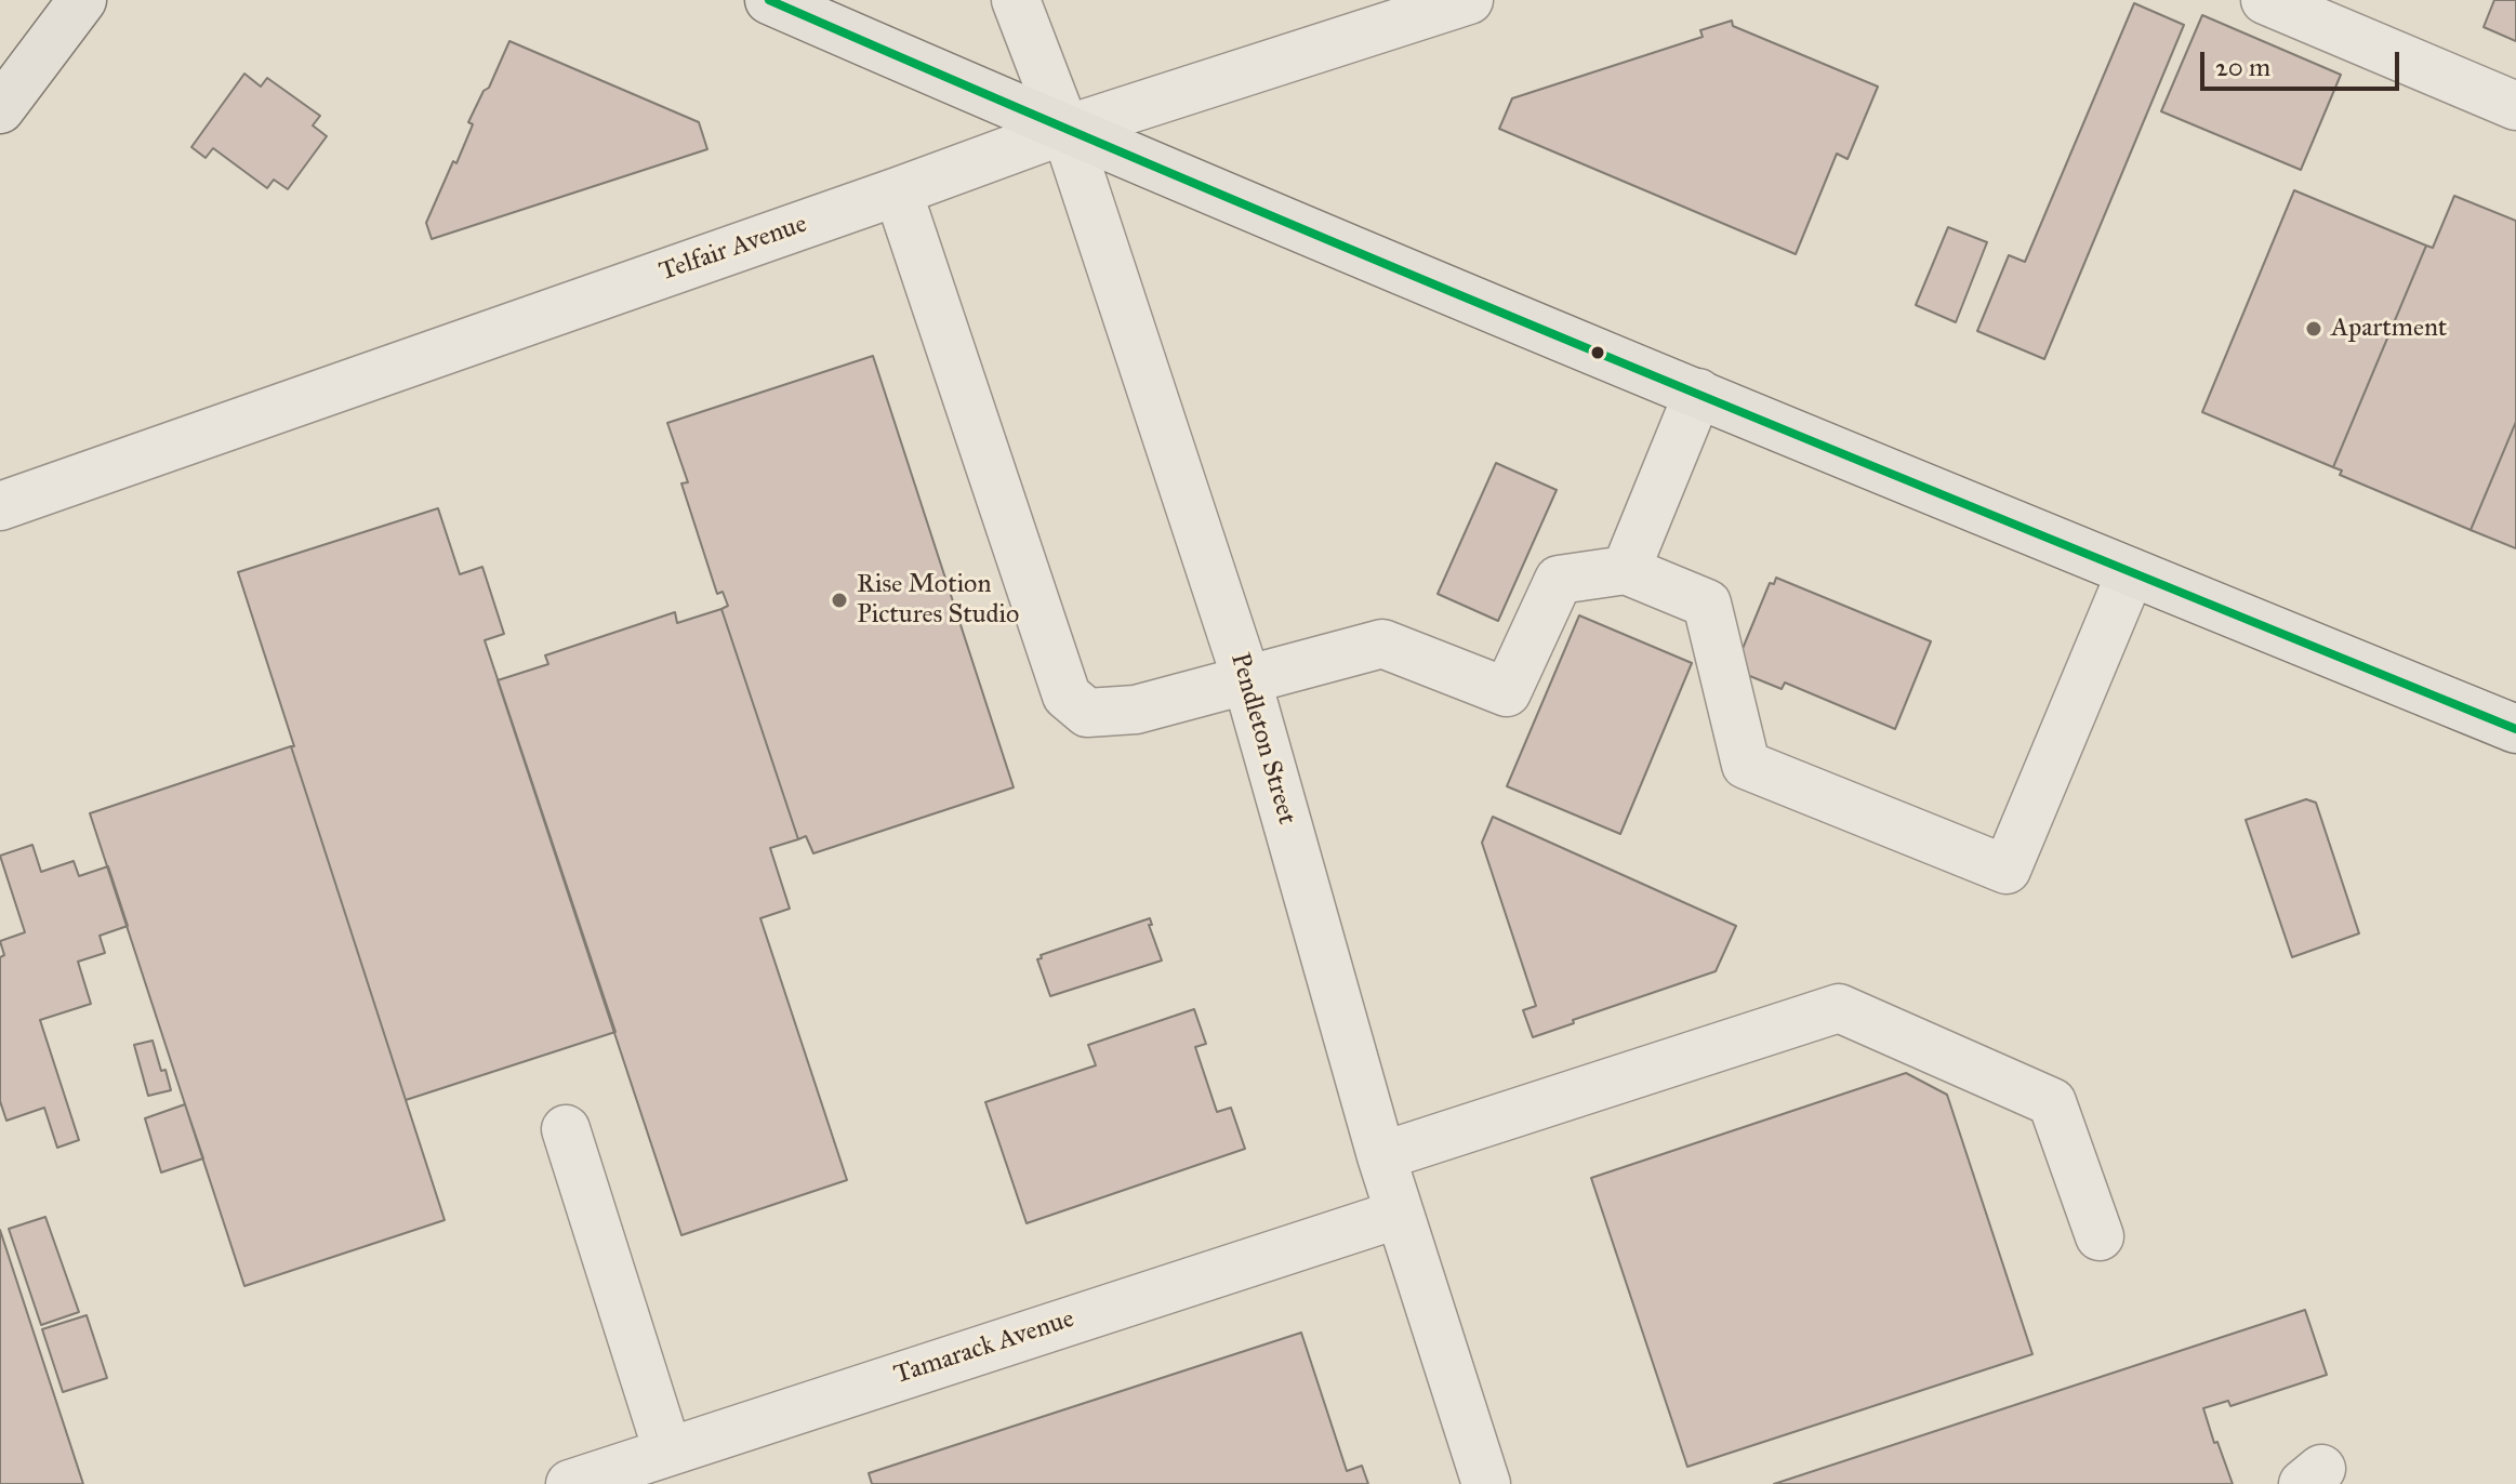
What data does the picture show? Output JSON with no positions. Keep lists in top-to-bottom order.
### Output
{
  "streets": {
    "street": ["Telfair Avenue", "Pendleton Street", "Tamarack Avenue"]
  },
  "crossings": [
    ["Telfair Avenue", "Pendleton Street"],
    ["Pendleton Street", "Tamarack Avenue"]
  ],
  "places": ["Apartment", "Rise Motion Pictures Studio"],
  "scale_bar": "20 m"
}
